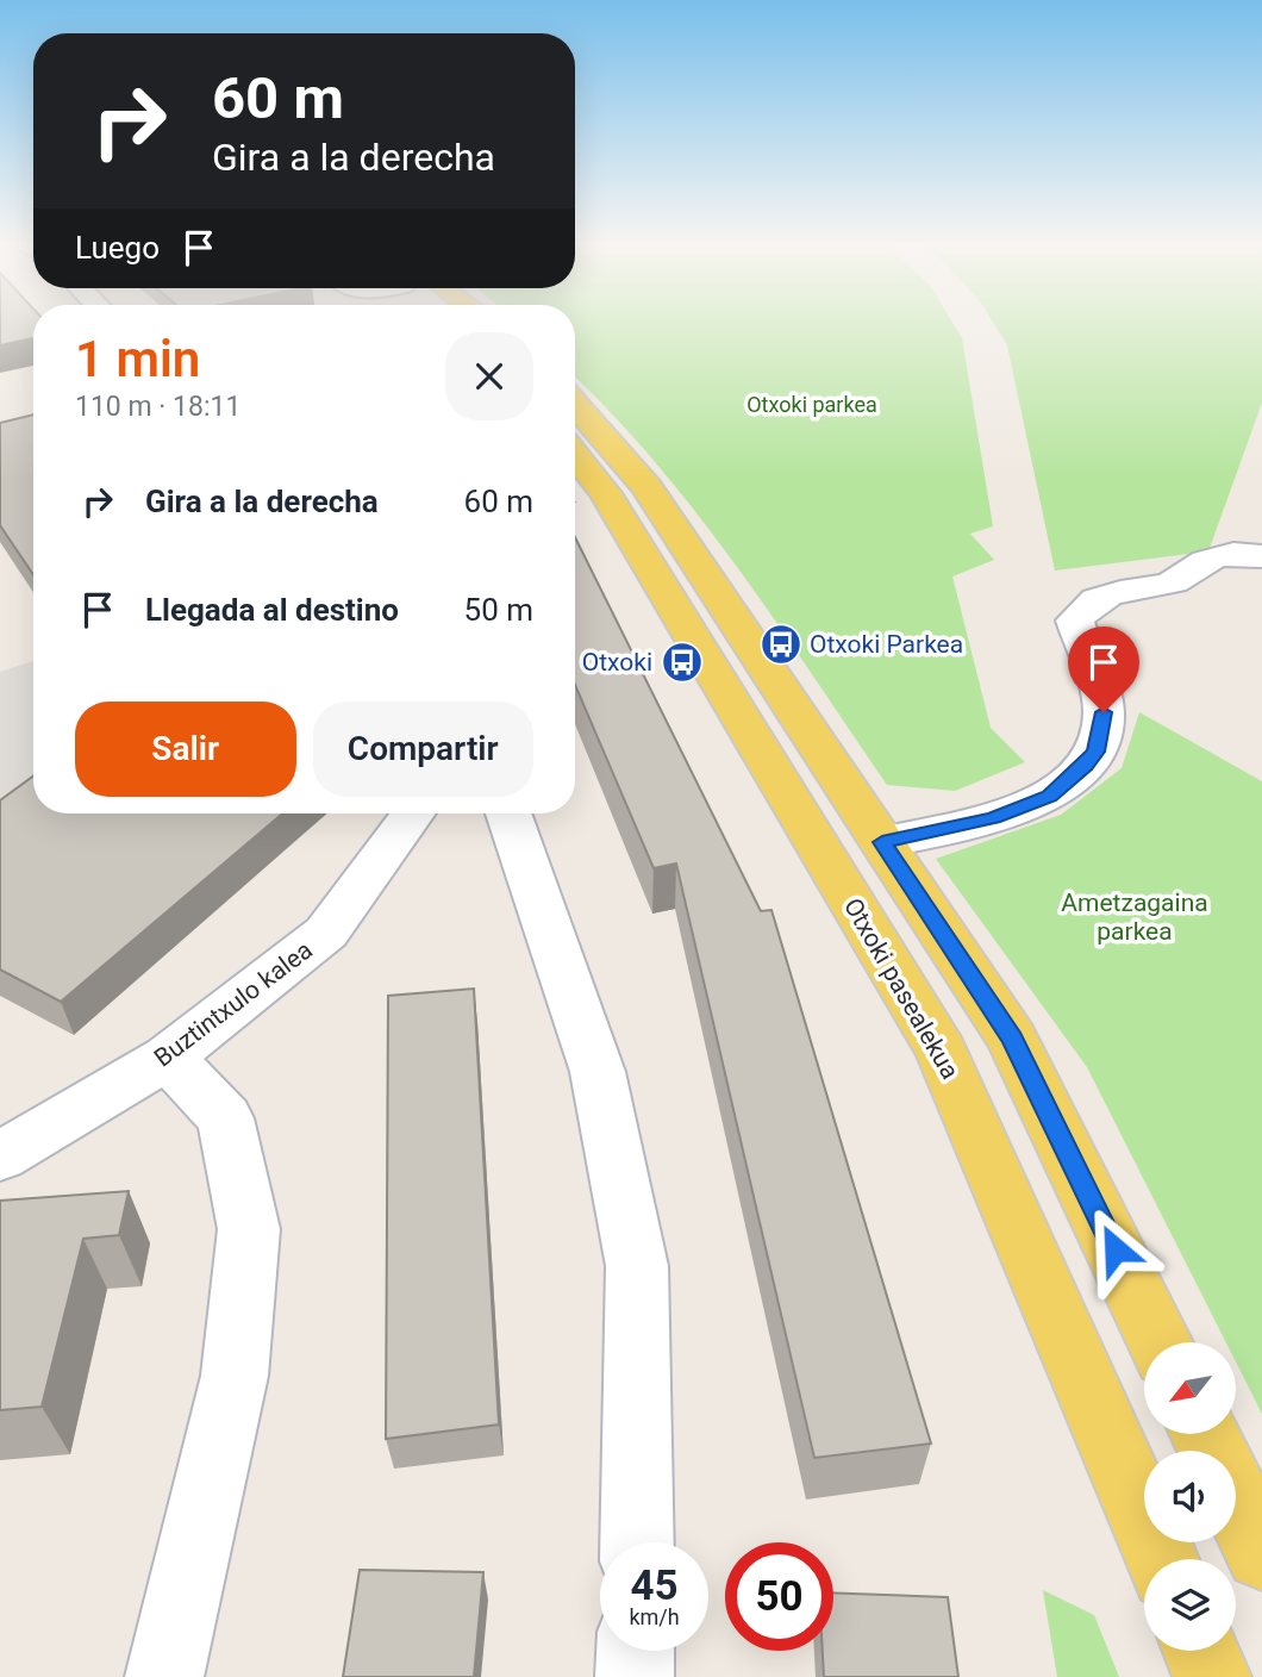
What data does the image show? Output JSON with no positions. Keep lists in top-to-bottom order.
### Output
{
  "streets": {
    "main road": ["Otxoki pasealekua"],
    "street": ["Buztintxulo kalea"]
  },
  "parks": ["Otxoki parkea", "Ametzagaina parkea"],
  "places": {
    "bus stop": ["Otxoki Parkea", "Otxoki"]
  },
  "north": "bottom left",
  "page": {
    "turn": ["60 m", "Gira a la derecha"],
    "then": "Luego",
    "heading": ["1 min", "110 m · 18:11"],
    "list": [
      {
        "name": "Gira a la derecha",
        "value": "60 m"
      },
      {
        "name": "Llegada al destino",
        "value": "50 m"
      }
    ],
    "buttons": ["Salir", "Compartir"],
    "speed": "45 km/h",
    "limit": "50"
  }
}
